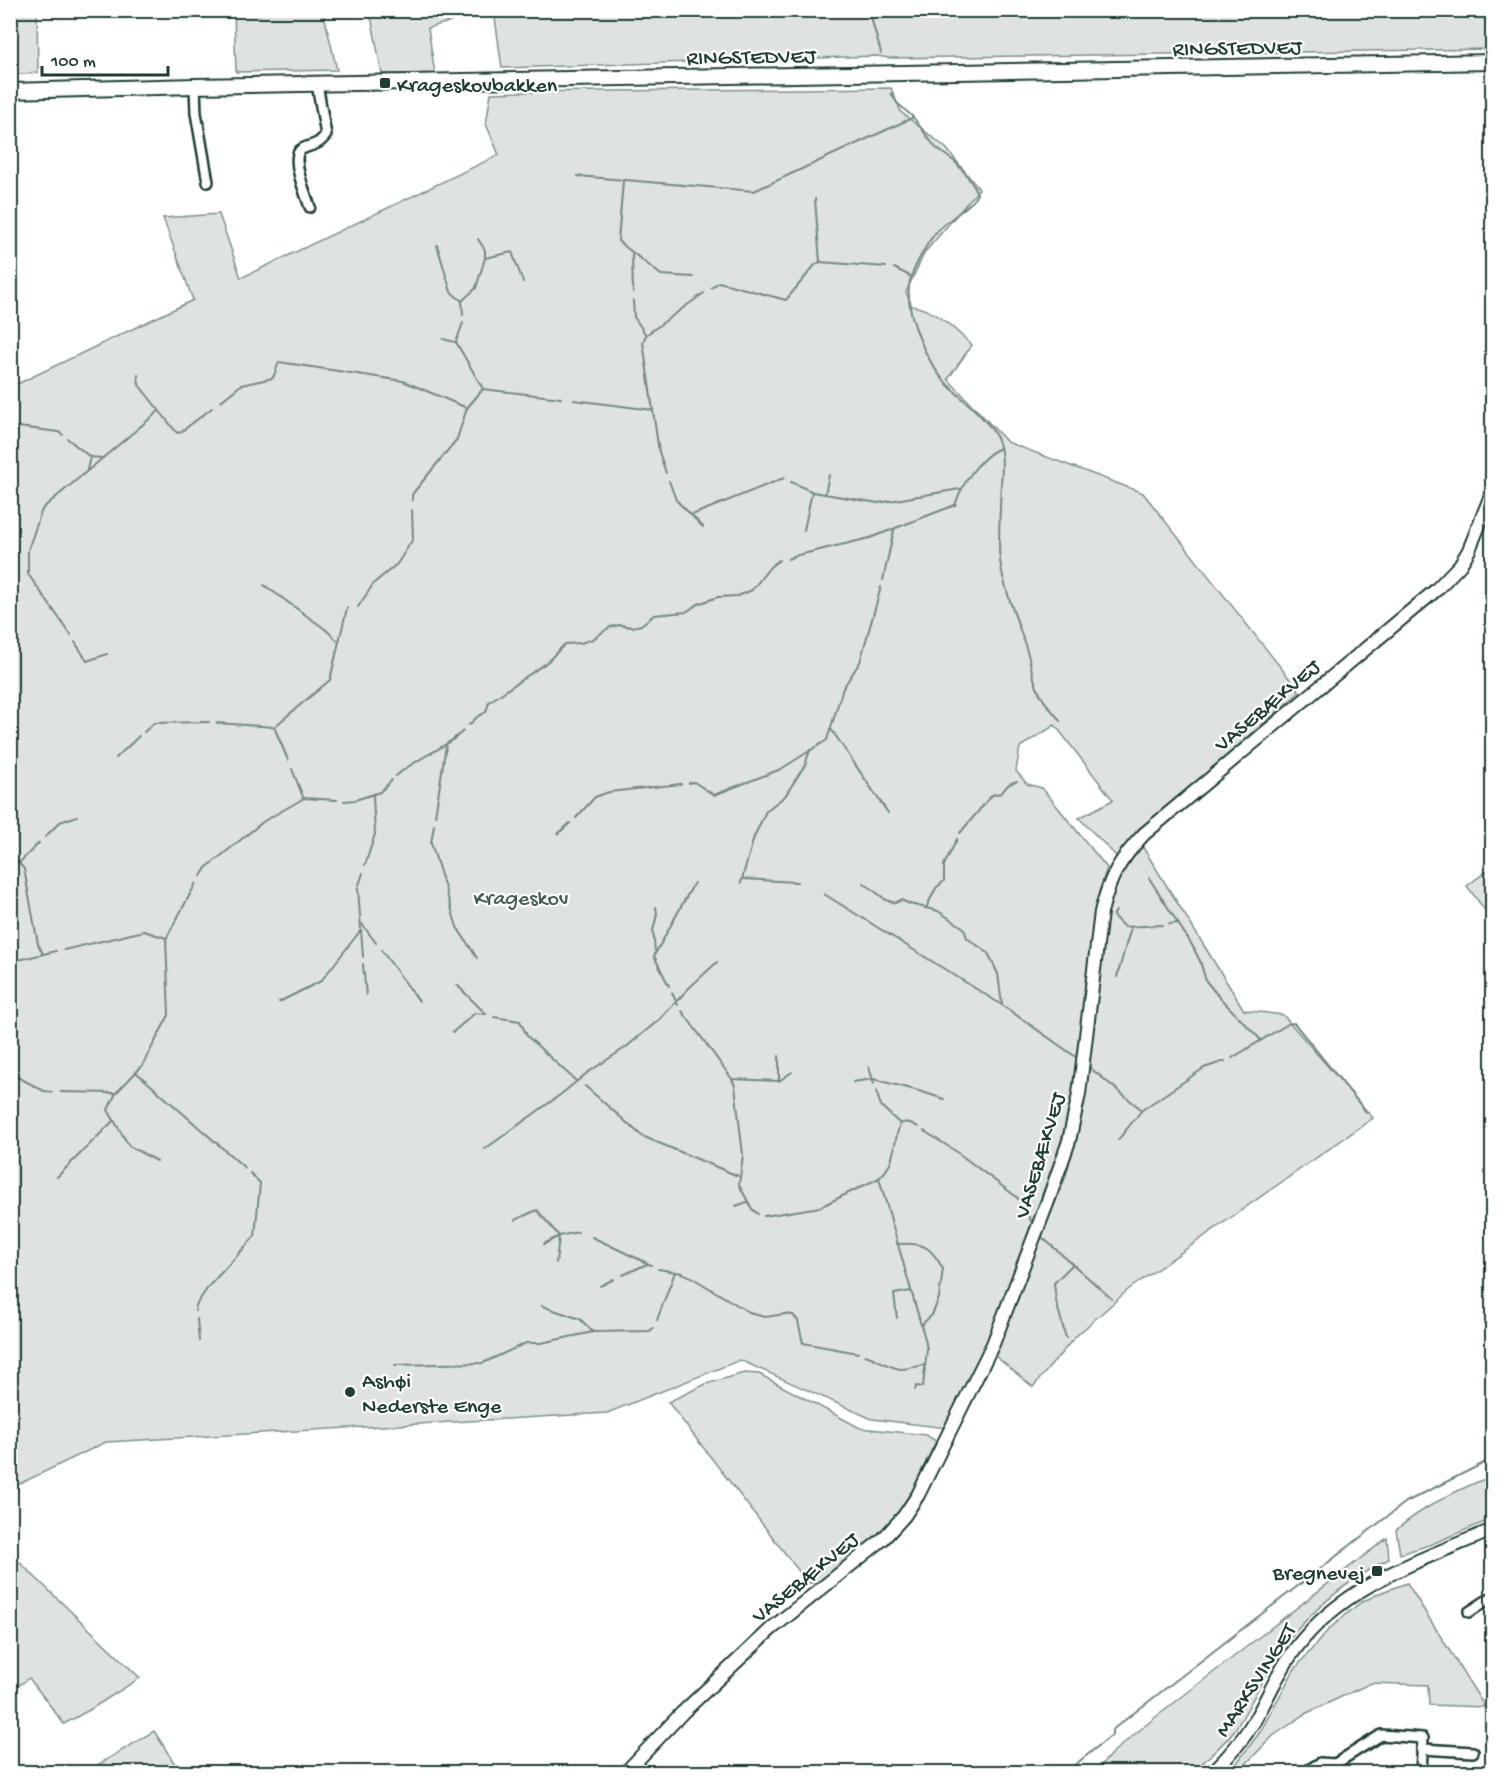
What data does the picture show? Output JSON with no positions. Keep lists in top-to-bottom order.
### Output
{
  "streets": {
    "main road": ["RINGSTEDVEJ"],
    "street": ["VASEBÆKVEJ", "MARKSVINGET"]
  },
  "parks": ["Krageskov"],
  "places": {
    "transit": ["Krageskovbakken", "Bregnevej"],
    "other": ["Ashøi Nederste Enge"]
  },
  "scale_bar": "100 m"
}
